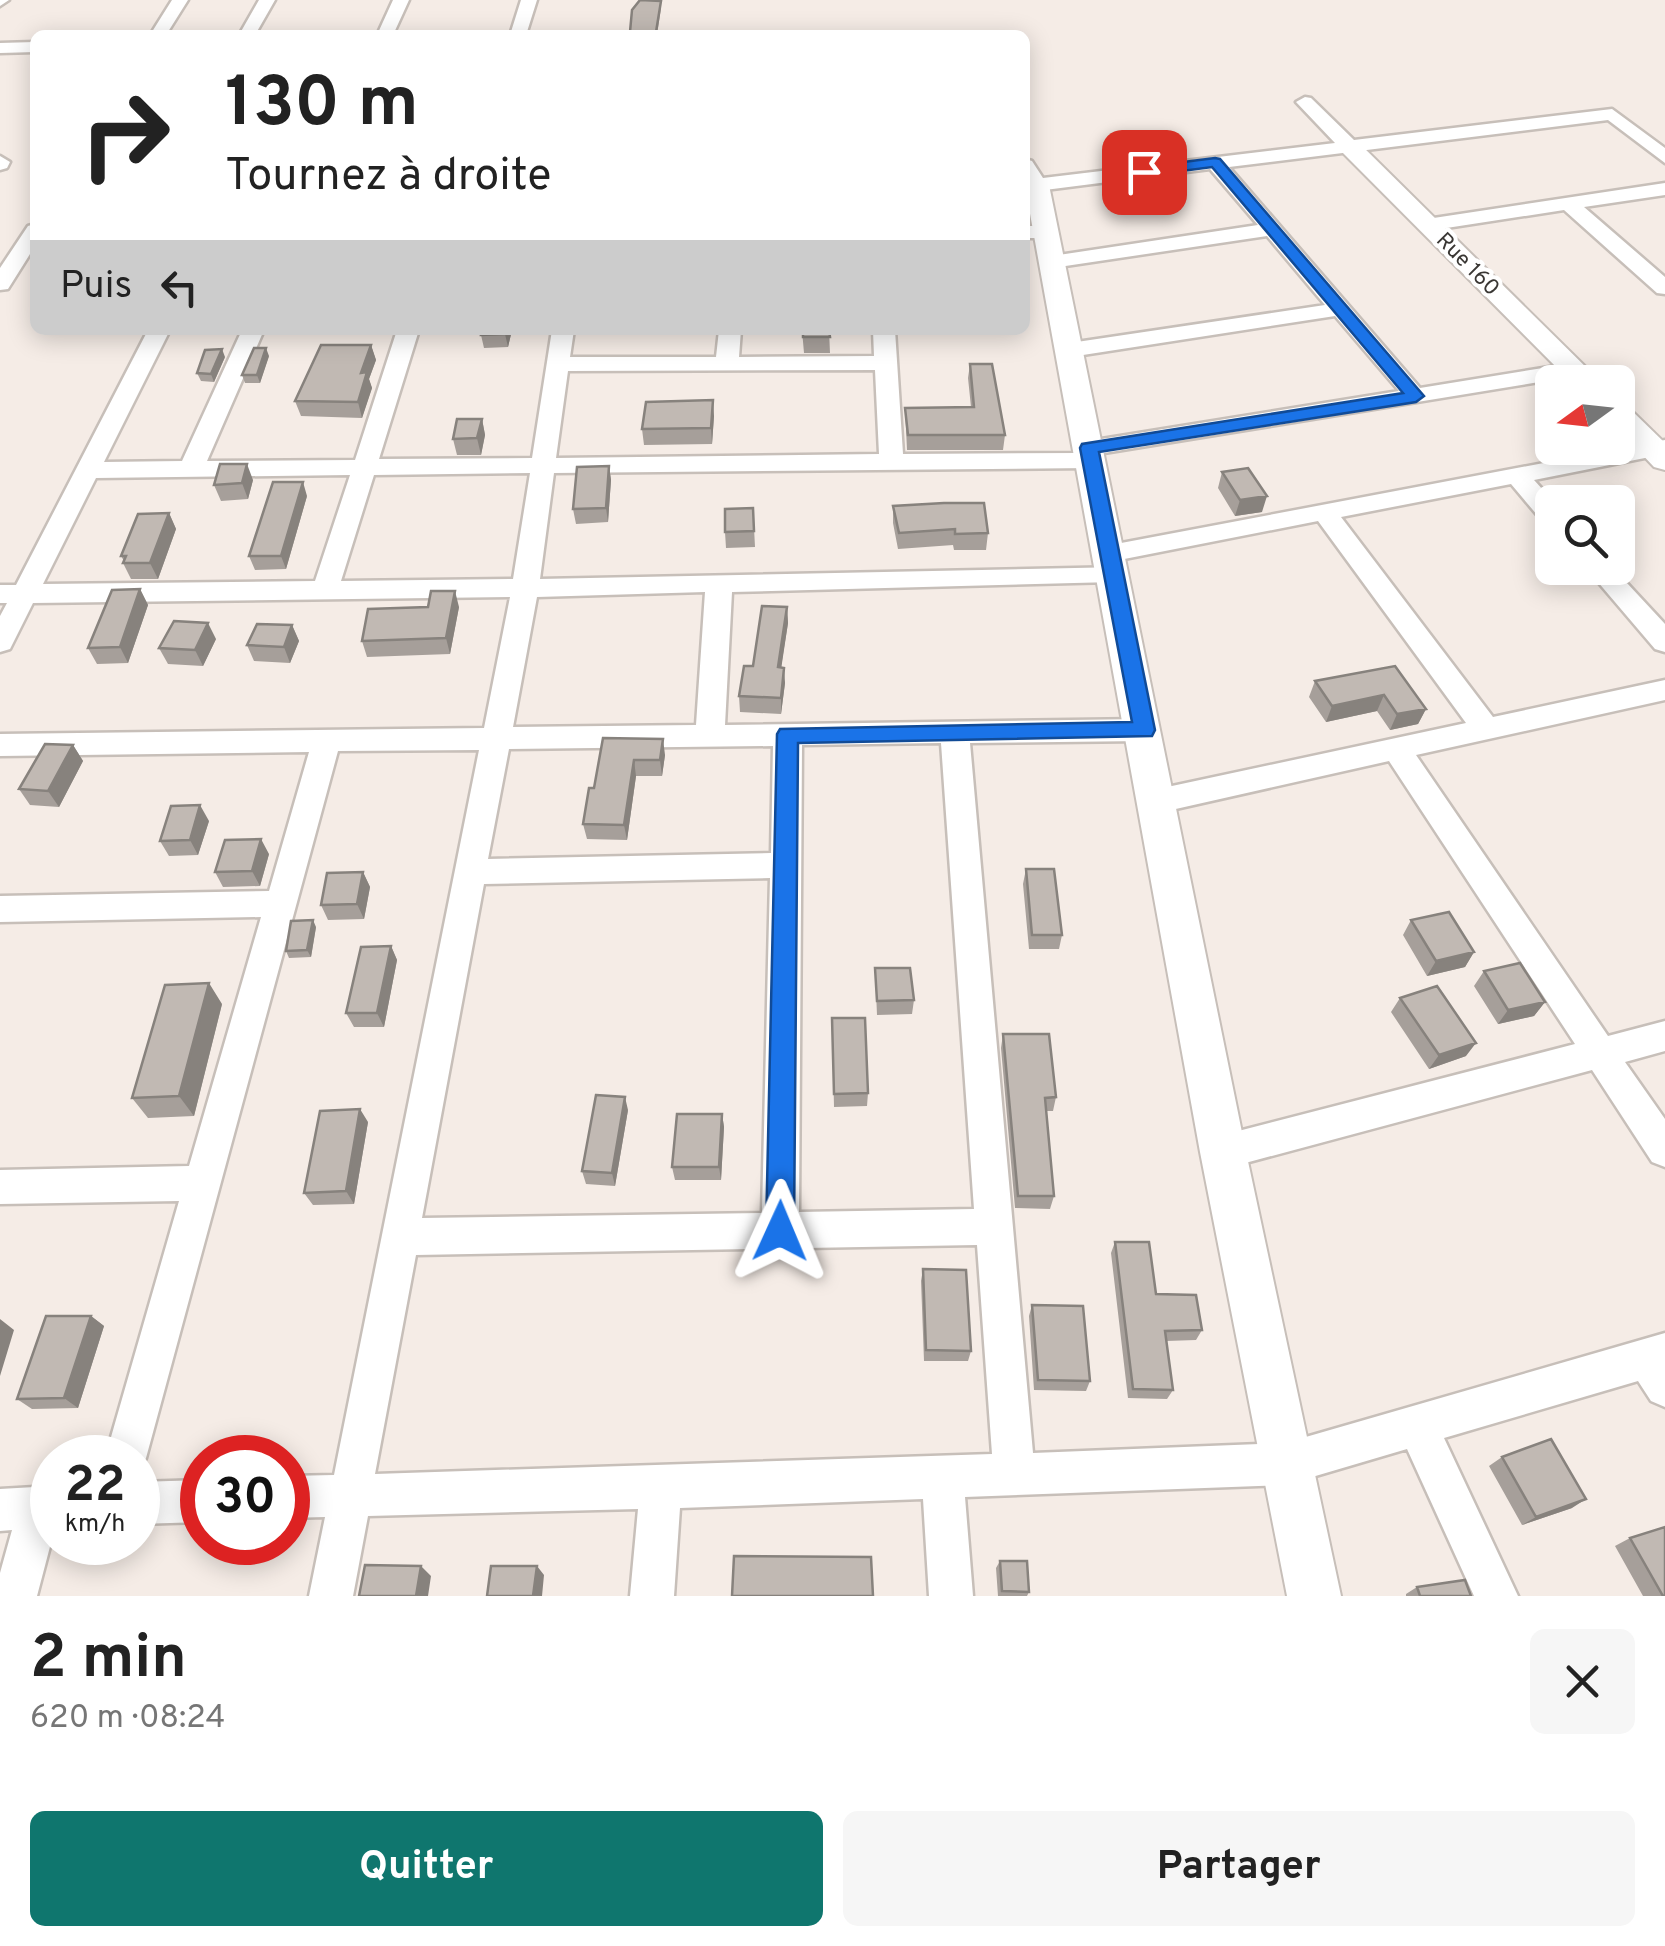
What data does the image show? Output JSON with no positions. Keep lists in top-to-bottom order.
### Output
{
  "streets": {
    "street": ["Rue 160"]
  },
  "north": "left",
  "page": {
    "turn": ["130 m", "Tournez à droite"],
    "then": "Puis",
    "speed": "22 km/h",
    "limit": "30",
    "heading": ["2 min", "620 m · 08:24"],
    "buttons": ["Quitter", "Partager"]
  }
}
